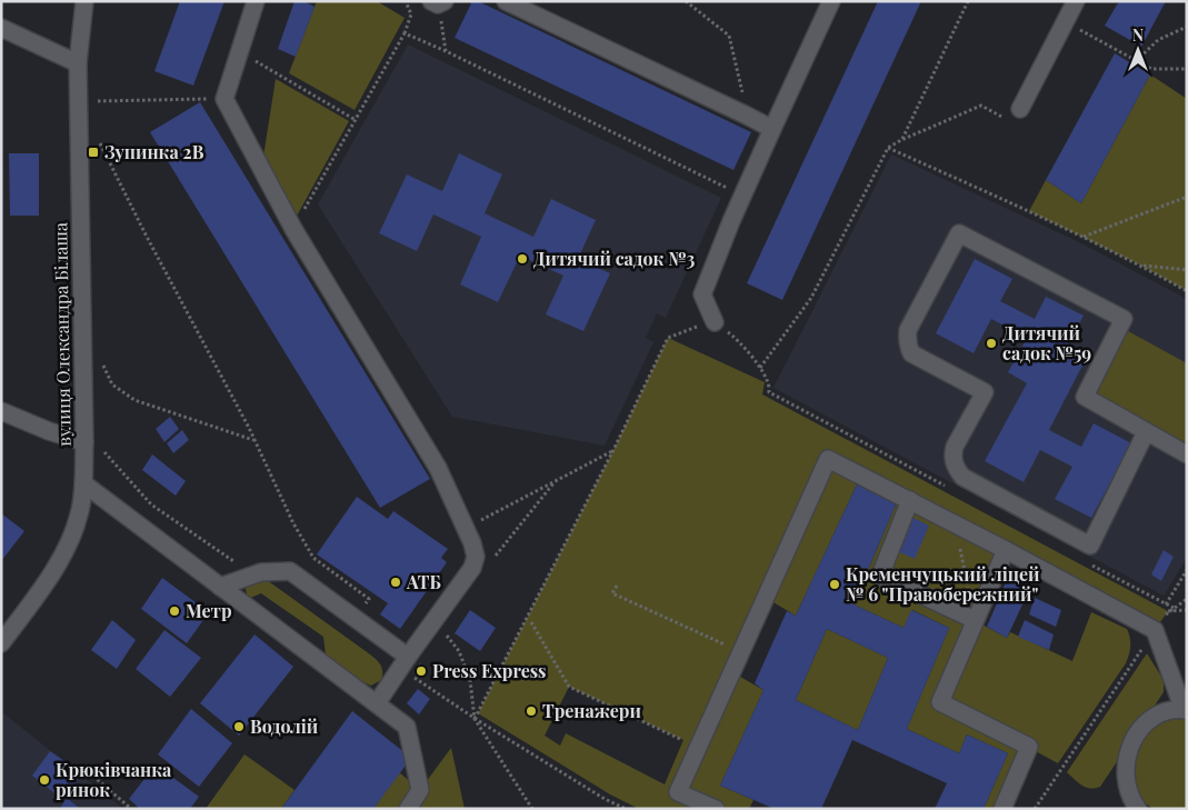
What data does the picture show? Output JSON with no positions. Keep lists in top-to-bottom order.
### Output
{
  "streets": {
    "street": ["вулиця Олександра Білаша"]
  },
  "places": {
    "transit": ["Зупинка 2В"],
    "other": [
      "Дитячий садок №3",
      "Дитячий садок №59",
      "АТБ",
      "Кременчуцький ліцей № 6 \"Правобережний\"",
      "Метр",
      "Press Express",
      "Тренажери",
      "Водолій",
      "Крюківчанка ринок"
    ]
  },
  "north": "top"
}
